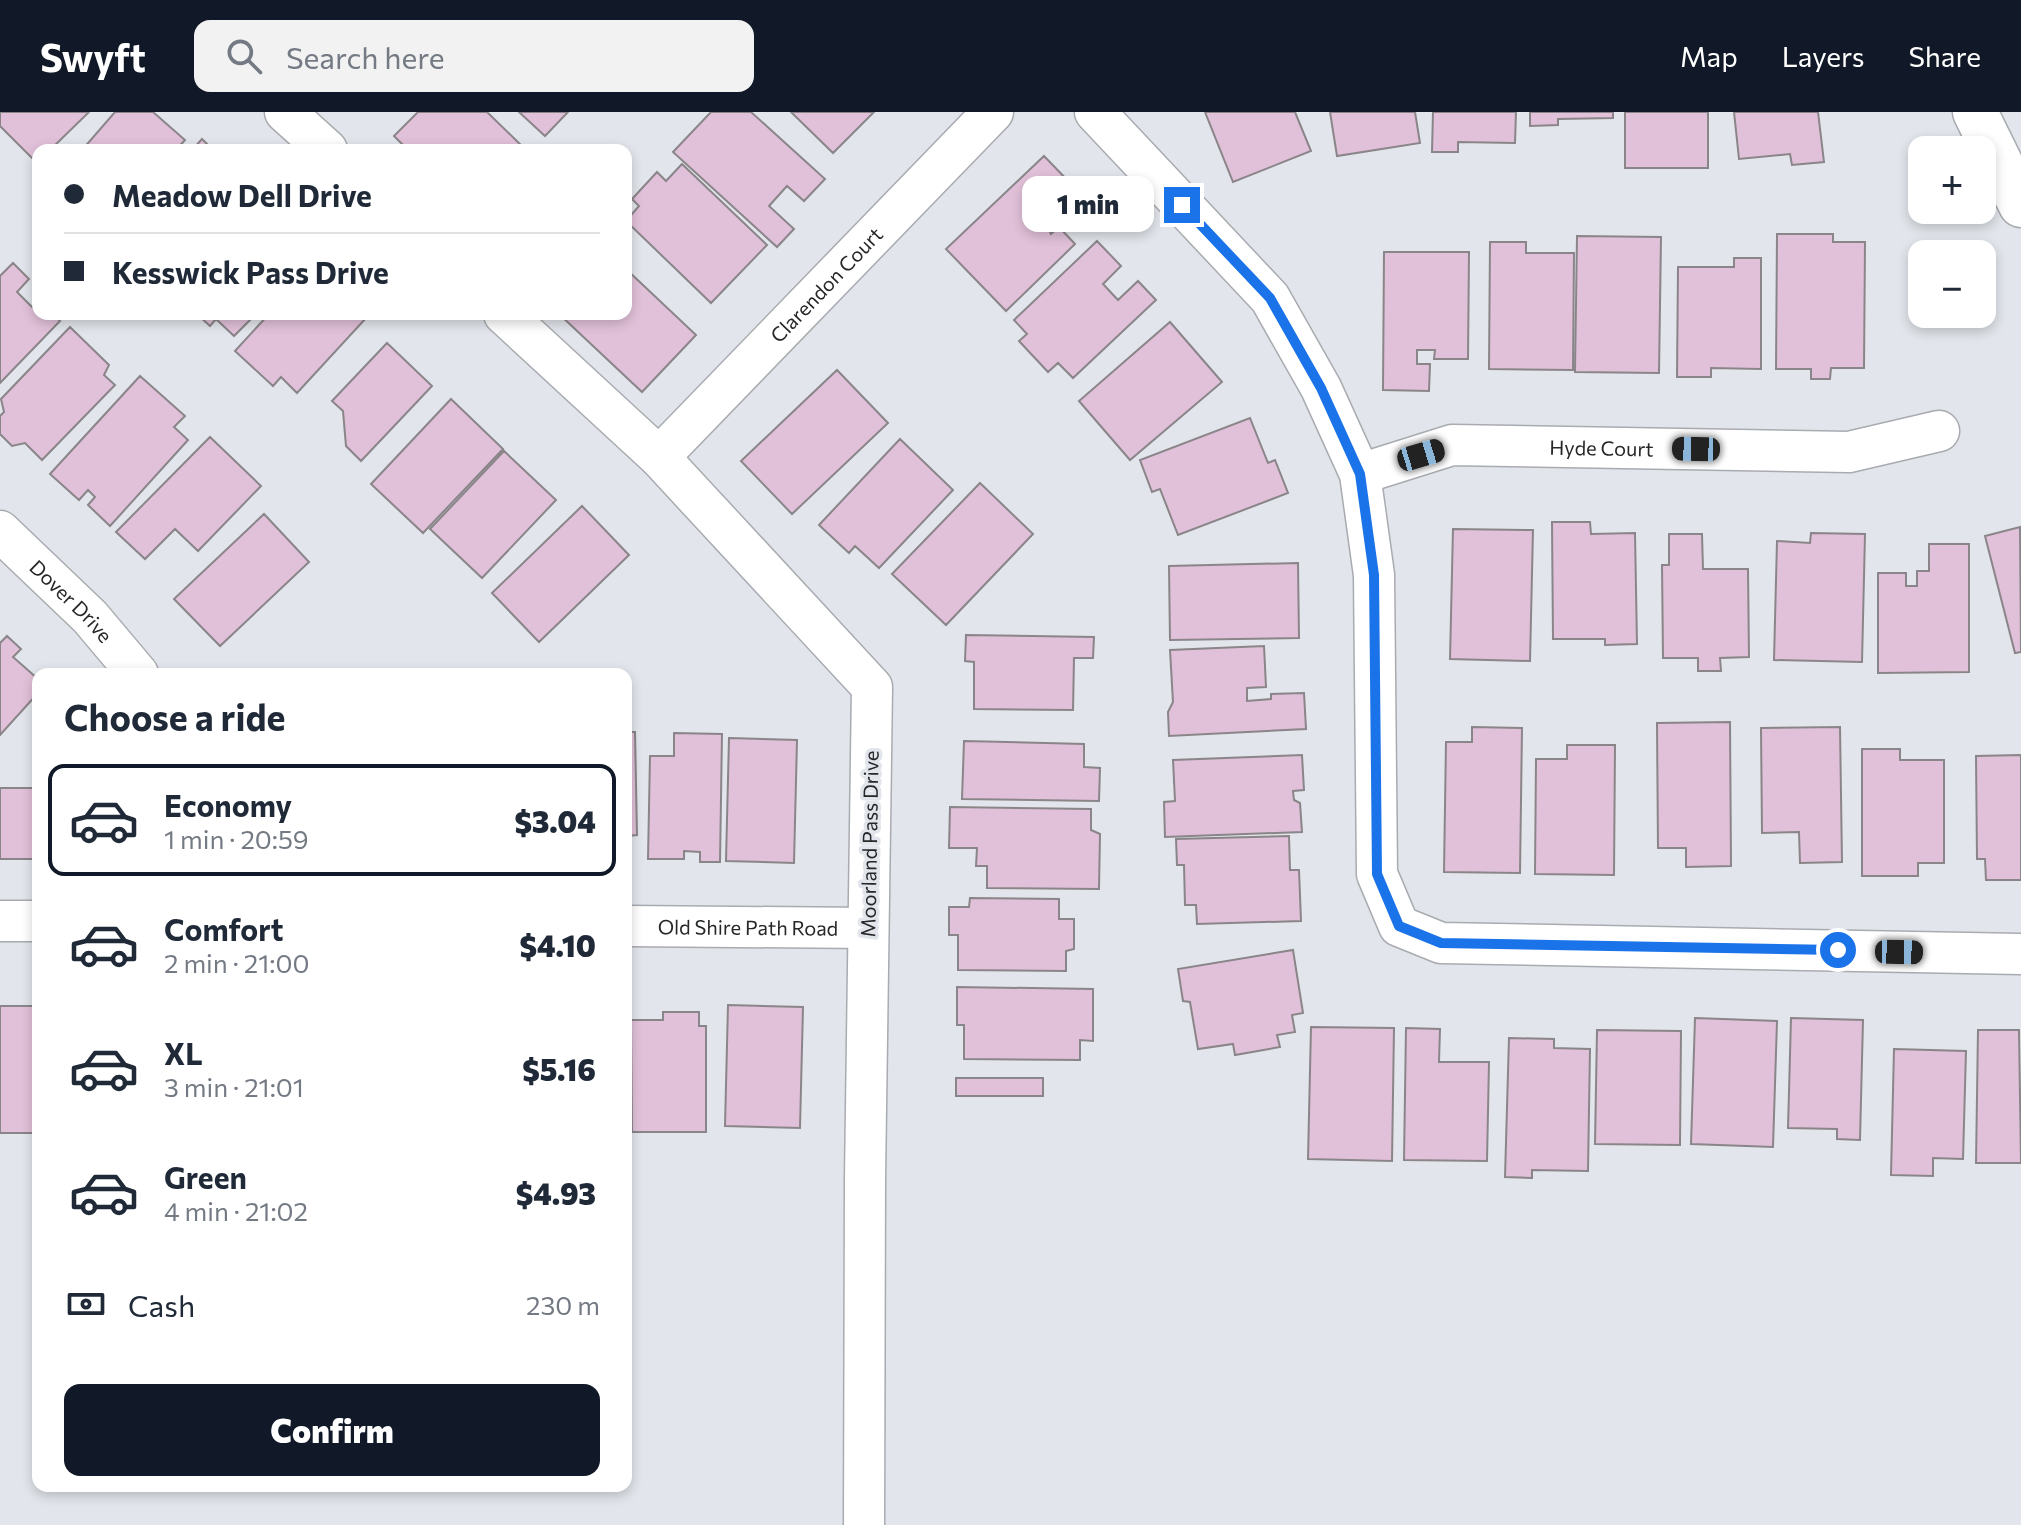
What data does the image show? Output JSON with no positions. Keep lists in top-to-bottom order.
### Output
{
  "streets": {
    "street": [
      "Clarendon Court",
      "Hyde Court",
      "Dover Drive",
      "Moorland Pass Drive",
      "Old Shire Path Road"
    ]
  },
  "crossings": [
    ["Clarendon Court", "Moorland Pass Drive"],
    ["Moorland Pass Drive", "Old Shire Path Road"]
  ],
  "page": {
    "header": "Swyft",
    "search": "Search here",
    "nav": ["Map", "Layers", "Share"],
    "map_buttons": ["+", "−"],
    "banner": ["Meadow Dell Drive", "Kesswick Pass Drive"],
    "bubble": "1 min",
    "heading": "Choose a ride",
    "list": [
      {
        "name": "Economy",
        "note": "1 min · 20:59",
        "value": "$3.04"
      },
      {
        "name": "Comfort",
        "note": "2 min · 21:00",
        "value": "$4.10"
      },
      {
        "name": "XL",
        "note": "3 min · 21:01",
        "value": "$5.16"
      },
      {
        "name": "Green",
        "note": "4 min · 21:02",
        "value": "$4.93"
      }
    ],
    "pay": ["Cash", "230 m"],
    "buttons": "Confirm"
  }
}
